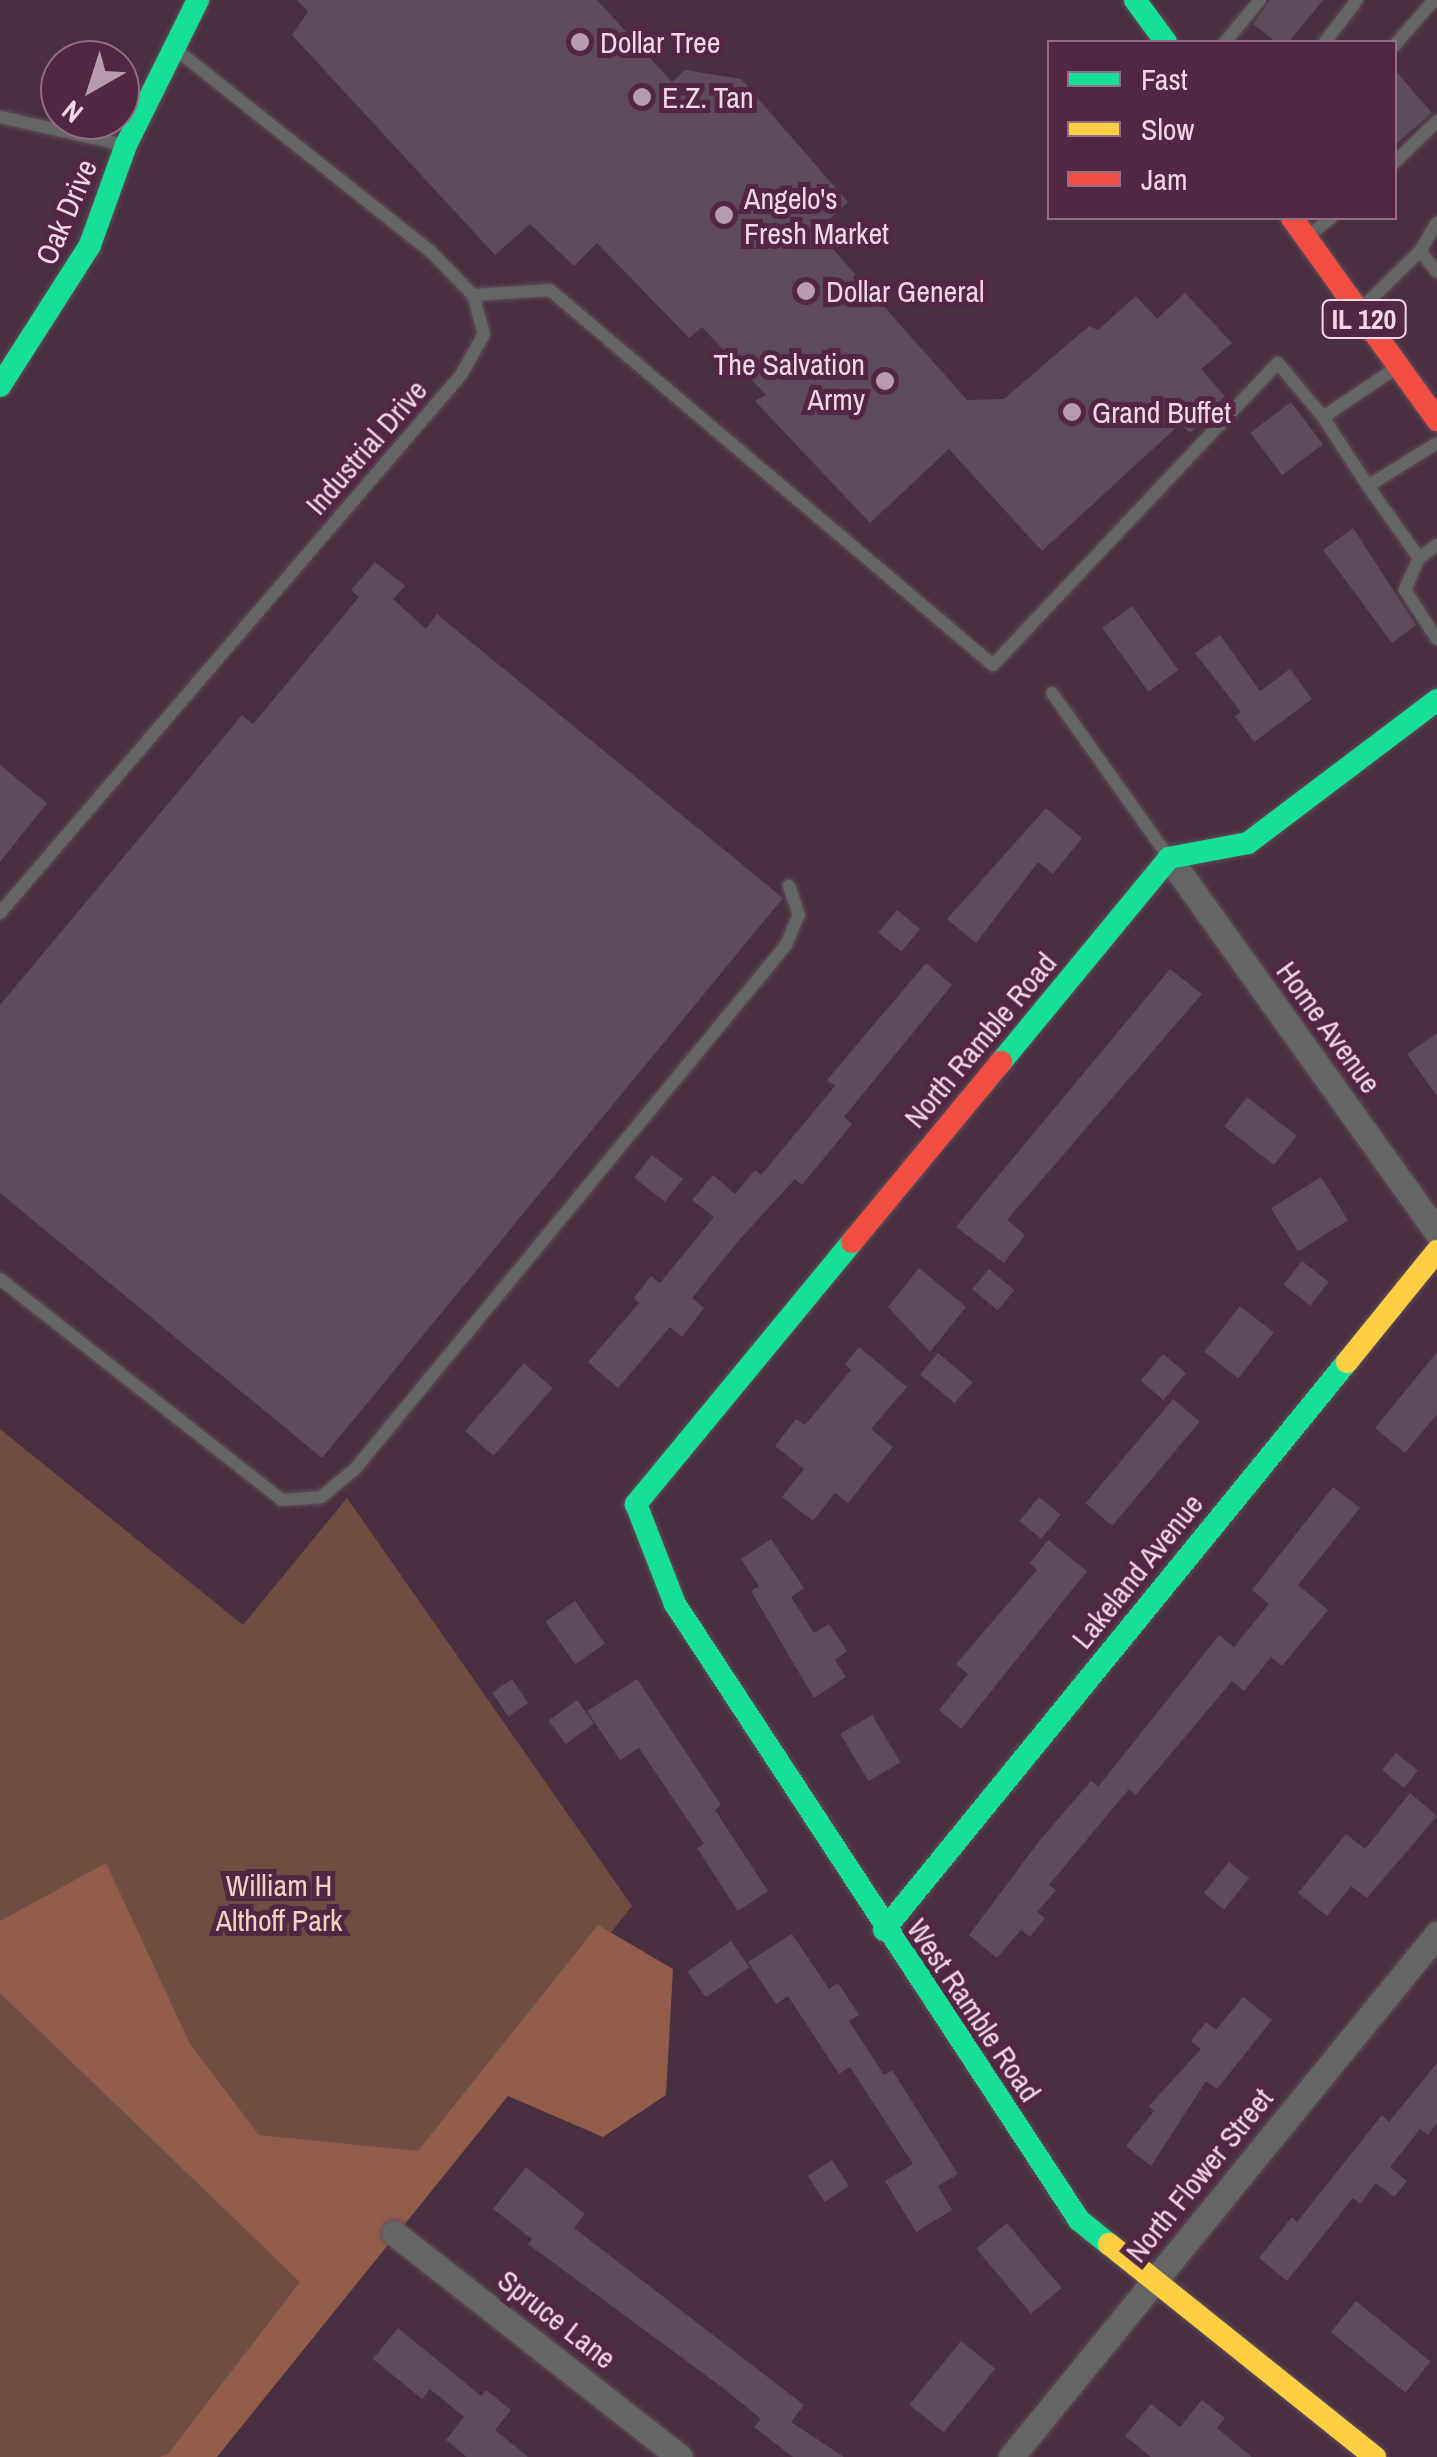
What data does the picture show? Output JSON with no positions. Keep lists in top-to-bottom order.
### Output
{
  "streets": {
    "street": [
      "Oak Drive",
      "IL 120",
      "Home Avenue",
      "North Ramble Road",
      "Lakeland Avenue",
      "West Ramble Road",
      "North Flower Street",
      "Spruce Lane"
    ],
    "lane": ["Industrial Drive"]
  },
  "crossings": [
    ["Home Avenue", "North Ramble Road"],
    ["North Ramble Road", "West Ramble Road"],
    ["Lakeland Avenue", "West Ramble Road"],
    ["West Ramble Road", "North Flower Street"]
  ],
  "parks": ["William H Althoff Park"],
  "places": [
    "Dollar Tree",
    "E.Z. Tan",
    "Angelo's Fresh Market",
    "Dollar General",
    "The Salvation Army",
    "Grand Buffet"
  ],
  "legend": ["Fast", "Slow", "Jam"],
  "north": "bottom left"
}
